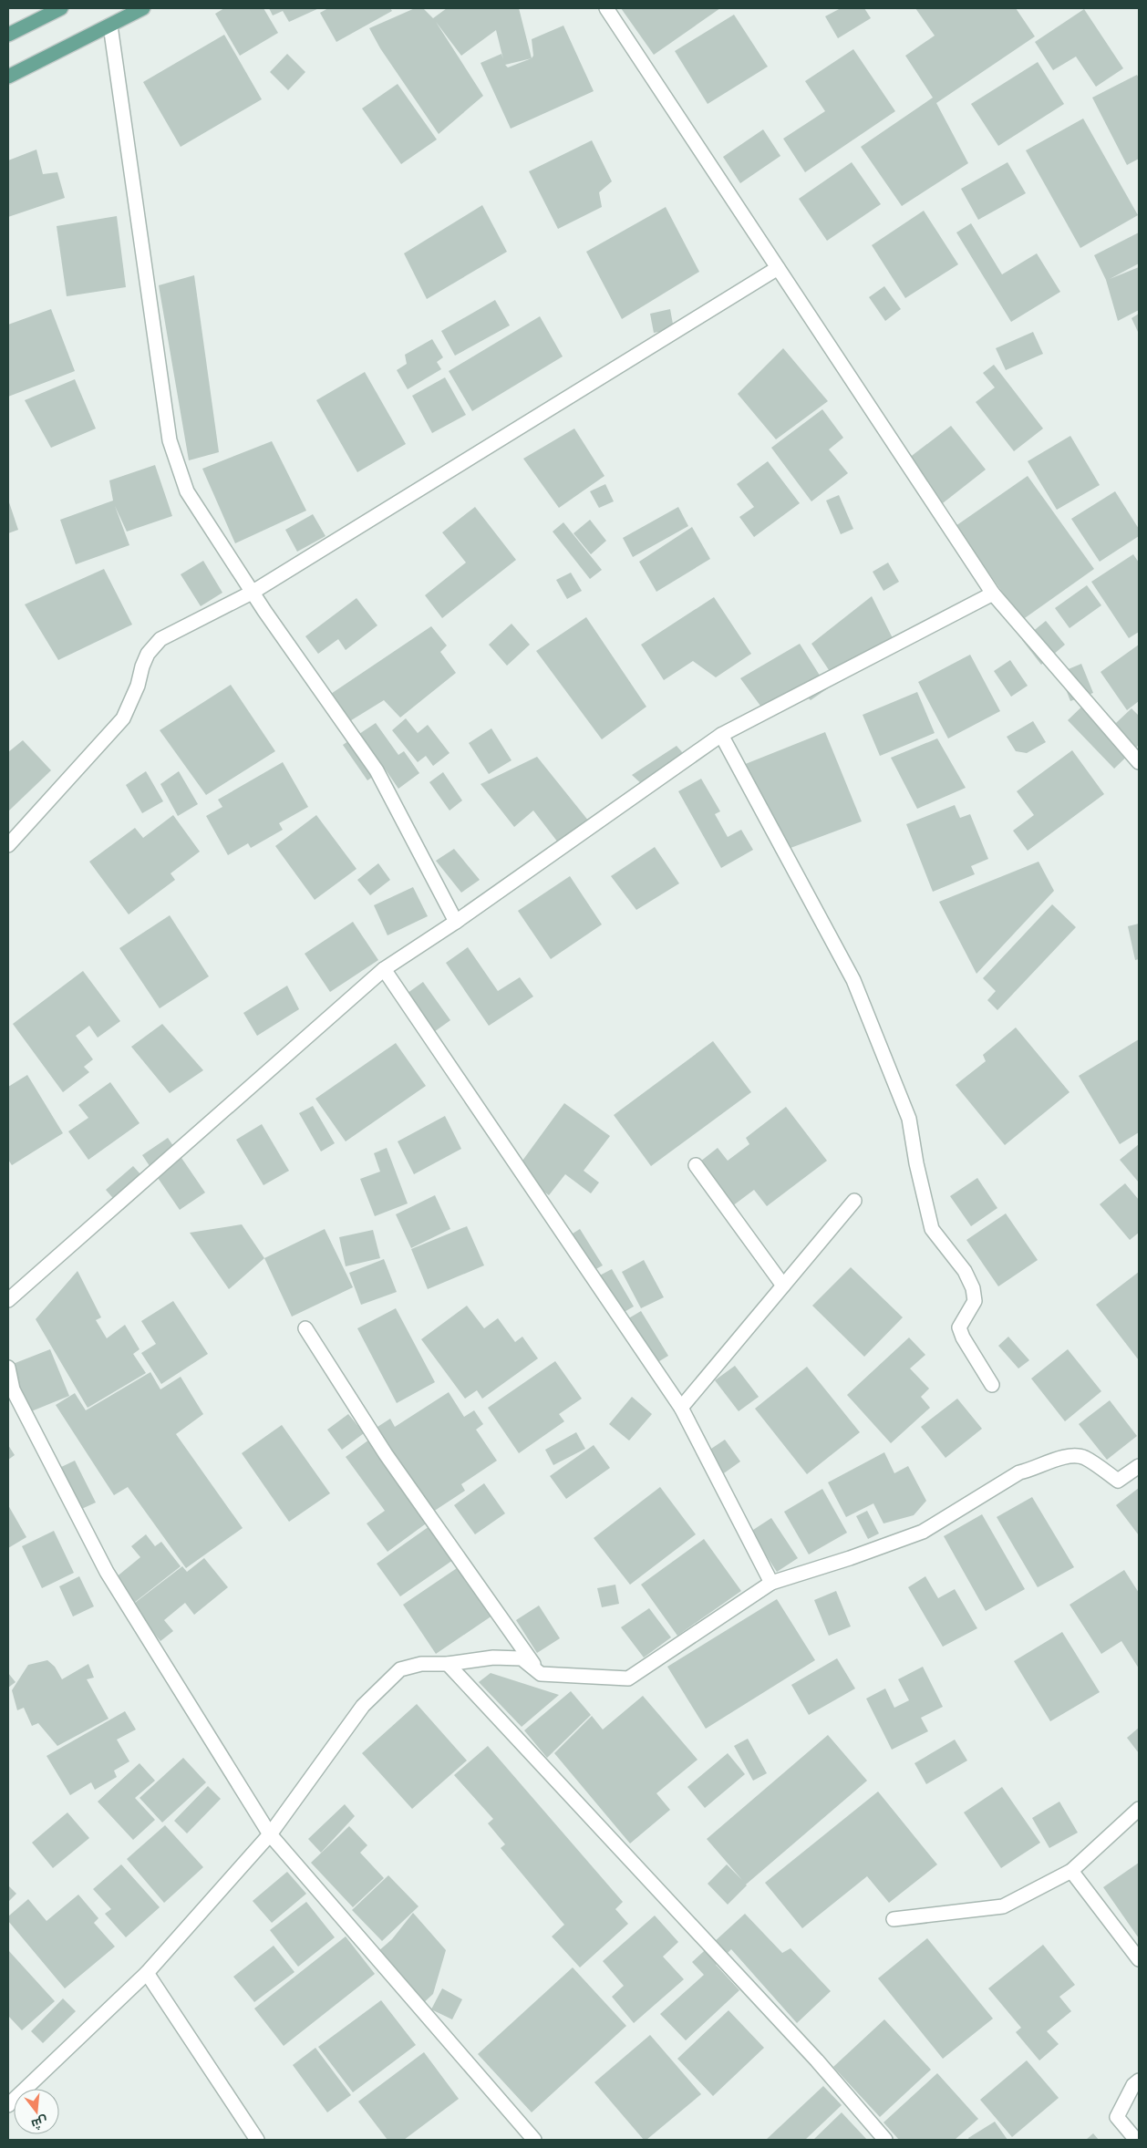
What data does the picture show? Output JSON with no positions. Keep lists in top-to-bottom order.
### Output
{
  "north": "bottom"
}
